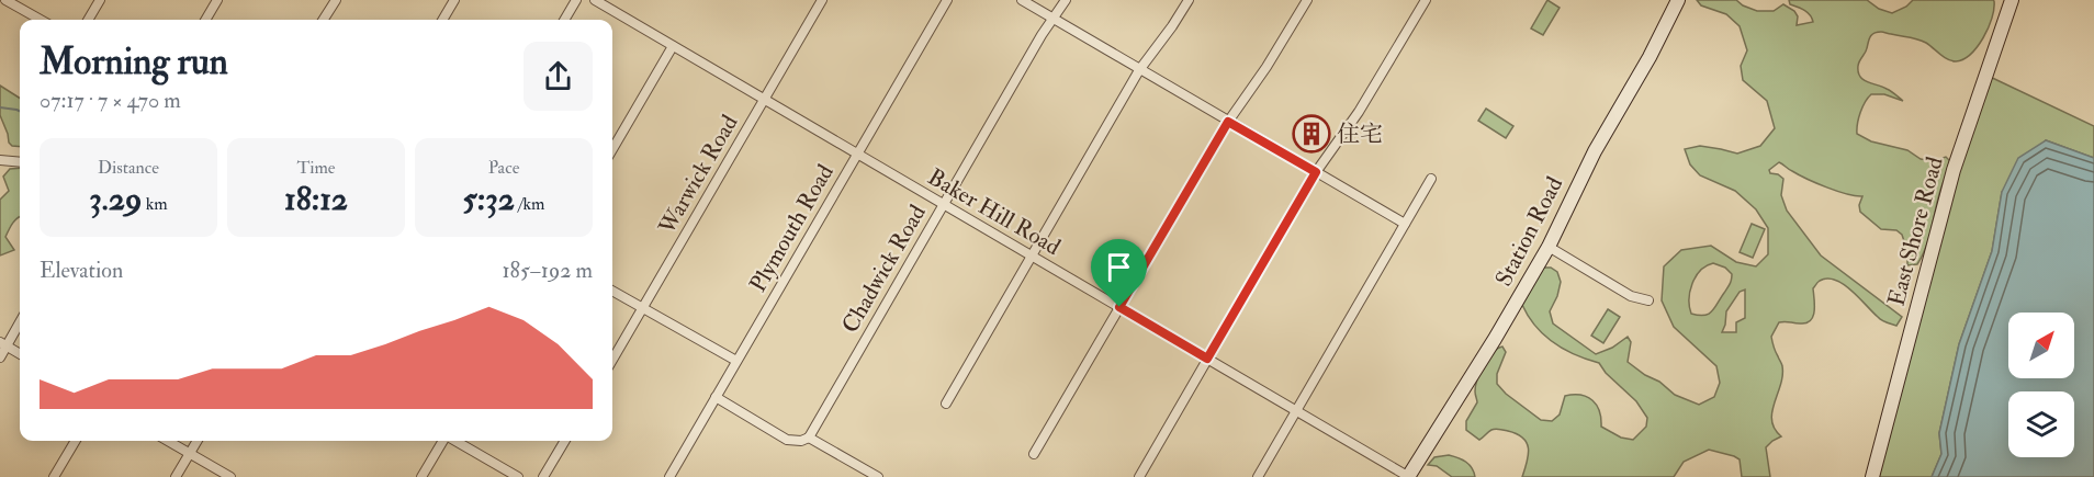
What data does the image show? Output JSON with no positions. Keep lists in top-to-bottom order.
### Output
{
  "streets": {
    "street": [
      "Warwick Road",
      "Baker Hill Road",
      "Plymouth Road",
      "Station Road",
      "East Shore Road",
      "Chadwick Road"
    ]
  },
  "crossings": [
    ["Warwick Road", "Baker Hill Road"],
    ["Baker Hill Road", "Plymouth Road"],
    ["Baker Hill Road", "Station Road"],
    ["Baker Hill Road", "Chadwick Road"]
  ],
  "places": {
    "building": ["住宅"]
  },
  "north": "top right",
  "page": {
    "heading": ["Morning run", "07:17 · 7 × 470 m"],
    "stats": [
      ["Distance", "3.29 km"],
      ["Time", "18:12"],
      ["Pace", "5:32 /km"]
    ],
    "chart": ["Elevation", "185–192 m"]
  }
}
